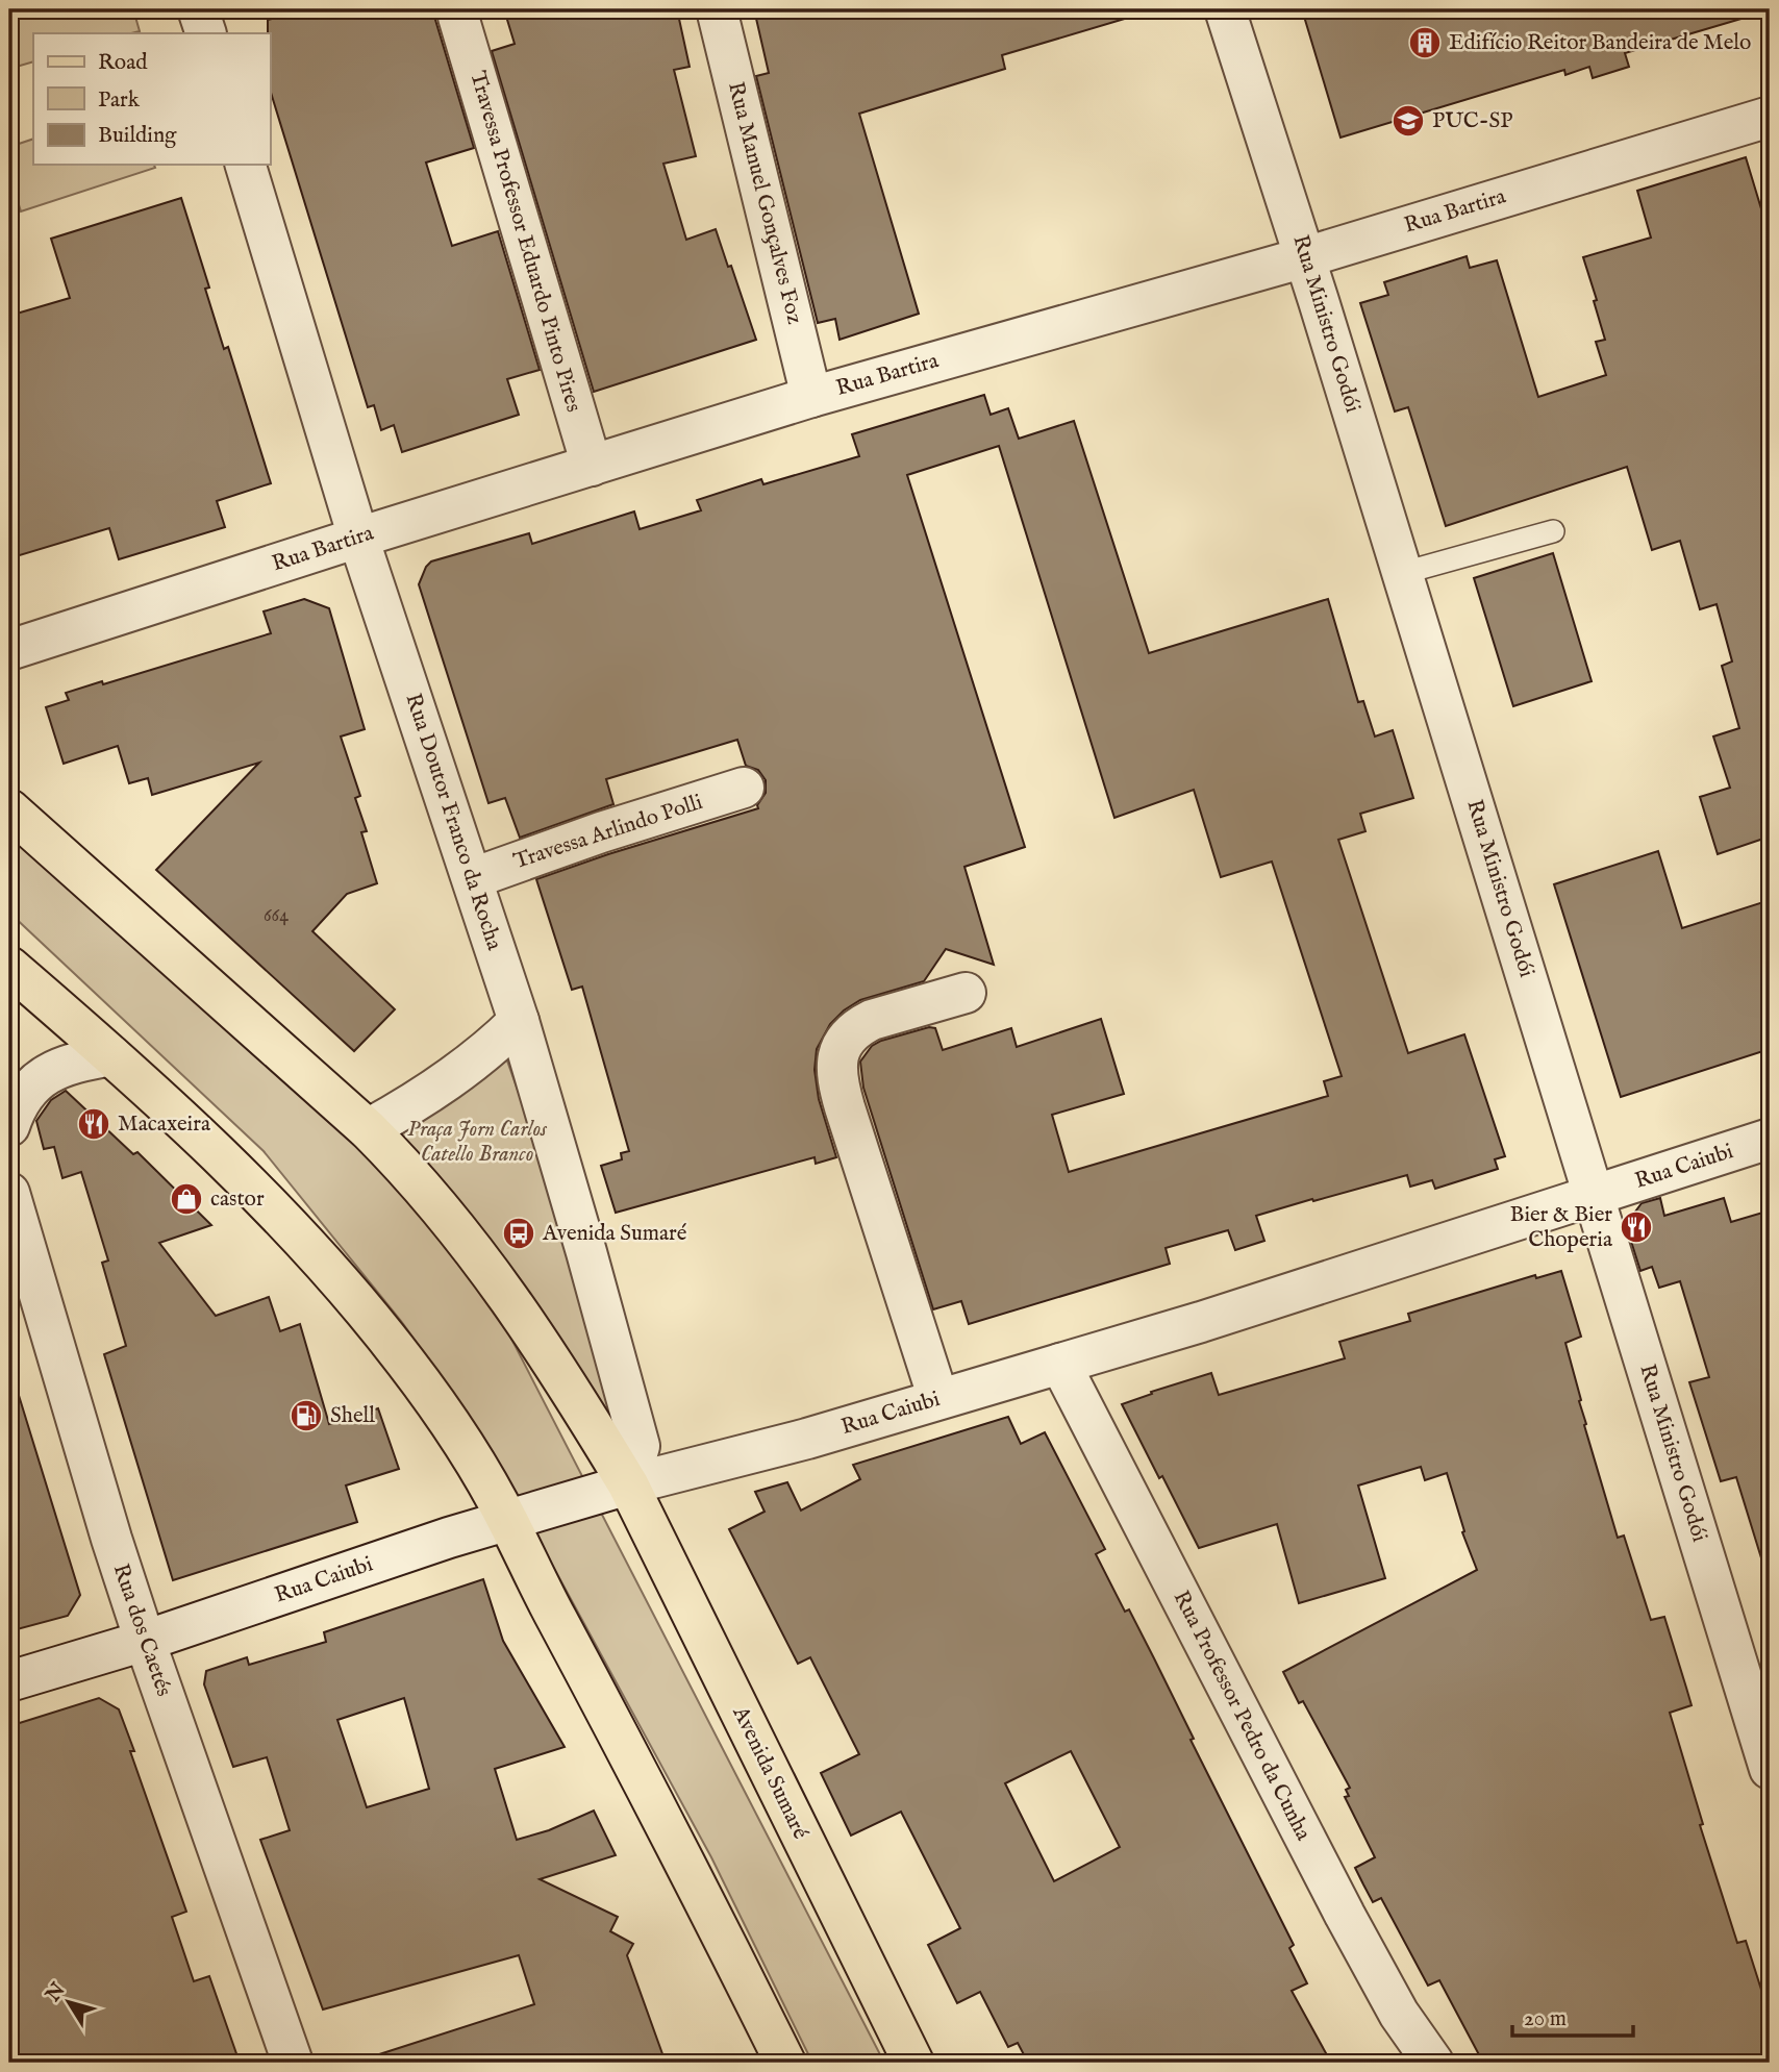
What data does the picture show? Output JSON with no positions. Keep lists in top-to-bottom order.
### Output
{
  "streets": {
    "main road": ["Avenida Sumaré"],
    "street": [
      "Rua Manuel Gonçalves Foz",
      "Rua Bartira",
      "Travessa Professor Eduardo Pinto Pires",
      "Rua Ministro Godói",
      "Rua Doutor Franco da Rocha",
      "Travessa Arlindo Polli",
      "Rua Caiubi",
      "Rua dos Caetés",
      "Rua Professor Pedro da Cunha"
    ]
  },
  "crossings": [
    ["Rua Manuel Gonçalves Foz", "Rua Bartira"],
    ["Rua Bartira", "Travessa Professor Eduardo Pinto Pires"],
    ["Rua Bartira", "Rua Ministro Godói"],
    ["Rua Bartira", "Rua Doutor Franco da Rocha"],
    ["Rua Ministro Godói", "Rua Caiubi"],
    ["Rua Doutor Franco da Rocha", "Travessa Arlindo Polli"],
    ["Rua Doutor Franco da Rocha", "Rua Caiubi"],
    ["Rua Doutor Franco da Rocha", "Avenida Sumaré"],
    ["Rua Caiubi", "Rua dos Caetés"],
    ["Rua Caiubi", "Rua Professor Pedro da Cunha"],
    ["Rua Caiubi", "Avenida Sumaré"]
  ],
  "parks": ["Praça Jorn Carlos Catello Branco"],
  "places": {
    "building": ["Edifício Reitor Bandeira de Melo"],
    "school or university": ["PUC-SP"],
    "restaurant": ["Macaxeira", "Bier & Bier Choperia"],
    "shop": ["castor"],
    "bus stop": ["Avenida Sumaré"],
    "fuel station": ["Shell"]
  },
  "house_numbers": ["664"],
  "legend": ["Road", "Park", "Building"],
  "scale_bar": "20 m",
  "north": "top left"
}
